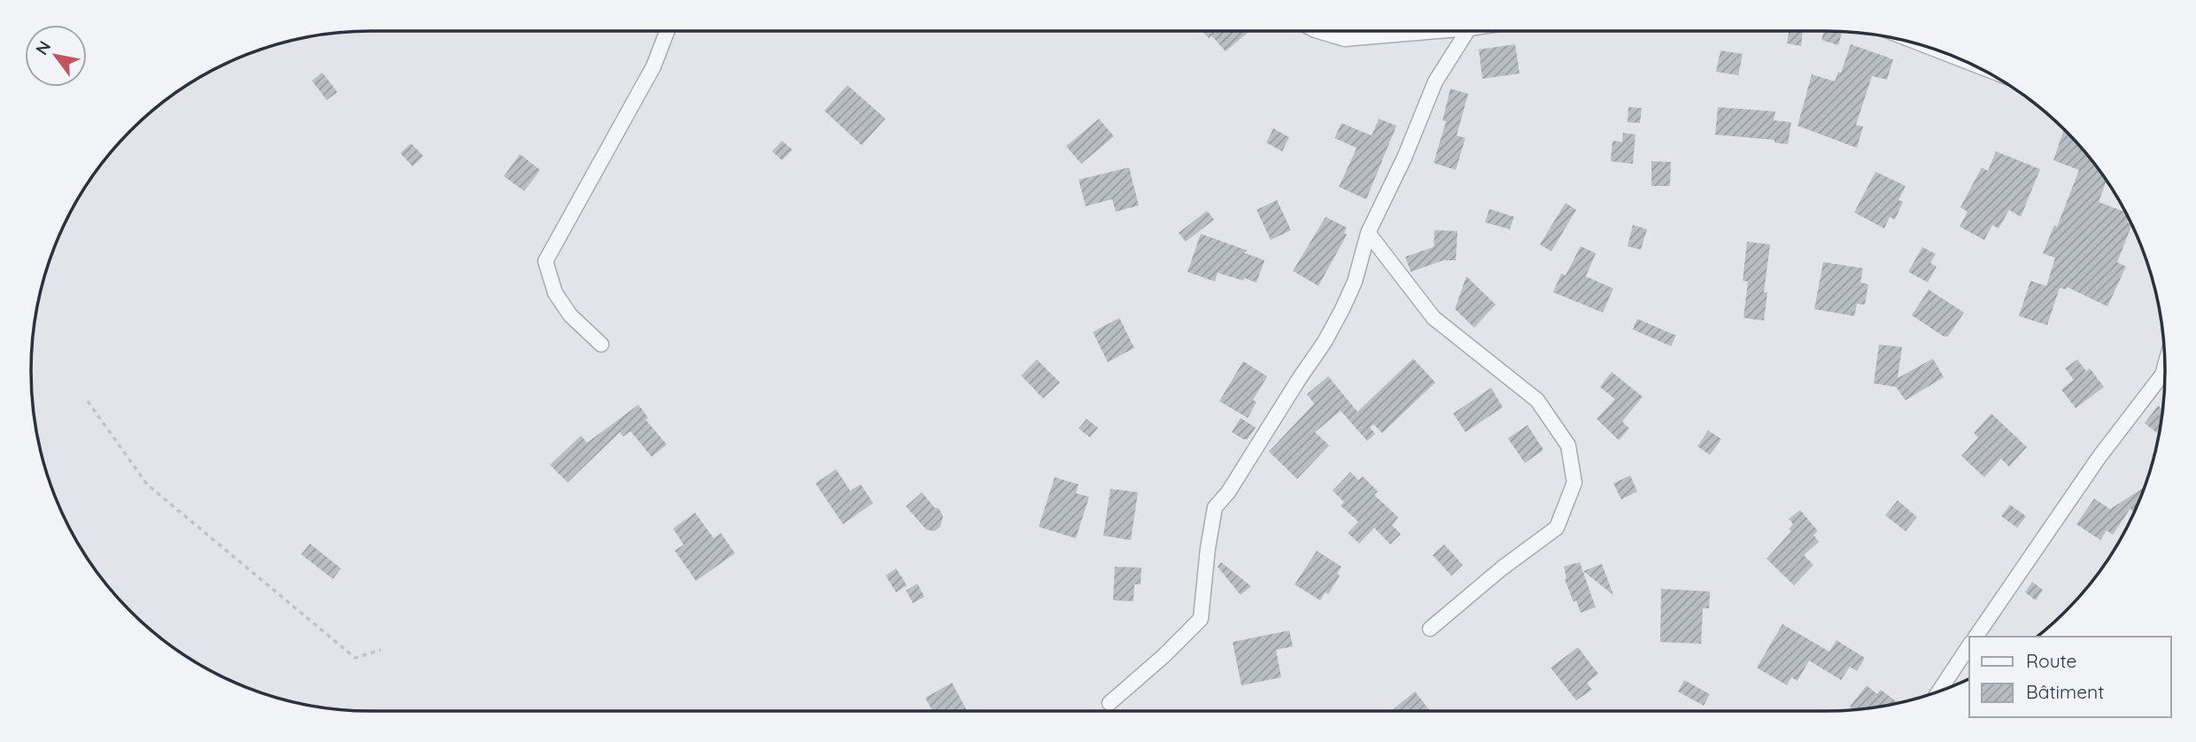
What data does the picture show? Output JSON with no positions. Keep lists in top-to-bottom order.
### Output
{
  "legend": ["Route", "Bâtiment"],
  "north": "top left"
}
